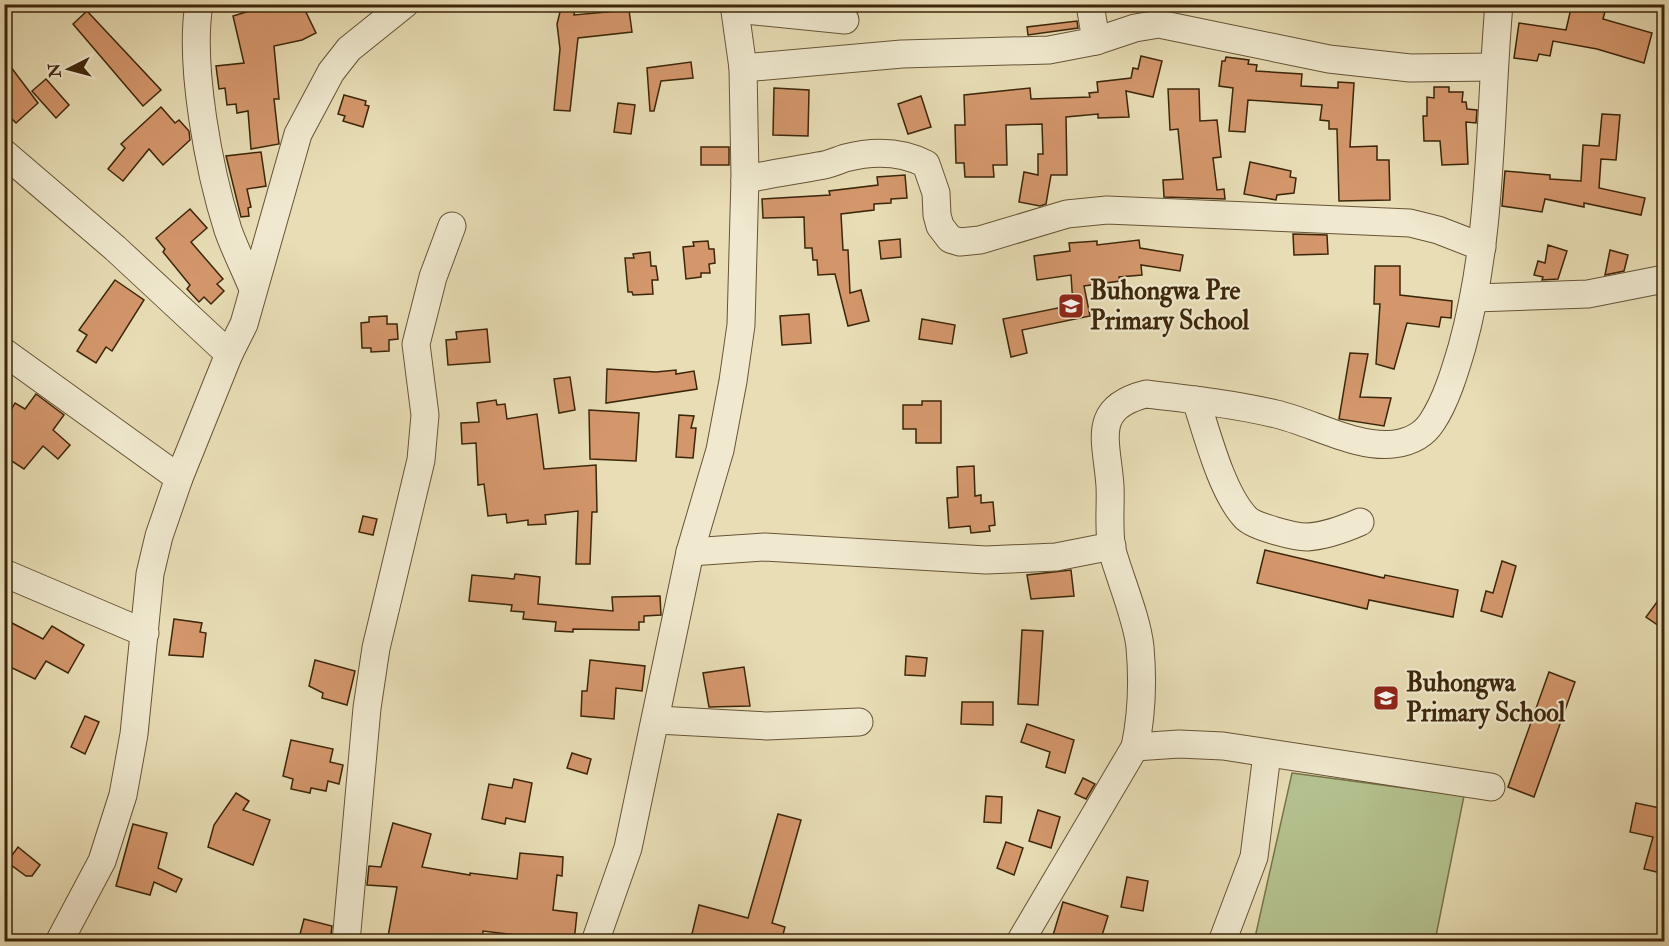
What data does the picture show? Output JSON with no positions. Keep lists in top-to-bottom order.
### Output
{
  "places": {
    "school or university": ["Buhongwa Pre Primary School", "Buhongwa Primary School"]
  },
  "north": "left"
}
